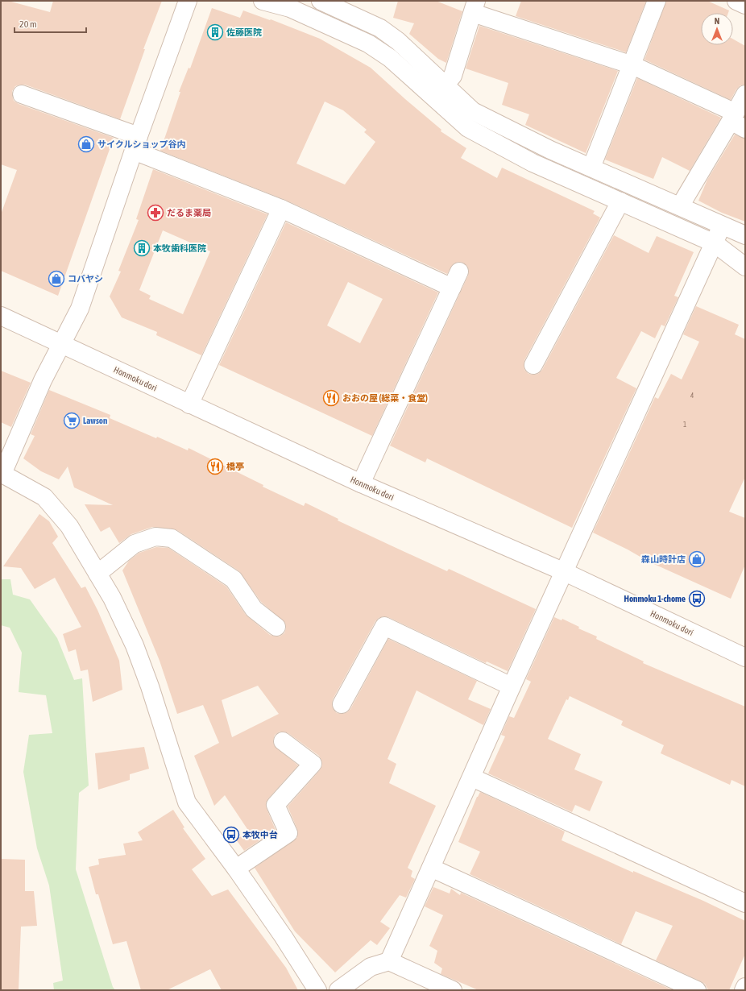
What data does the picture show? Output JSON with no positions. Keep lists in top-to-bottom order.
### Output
{
  "streets": {
    "street": ["Honmoku dori"]
  },
  "places": {
    "building": ["佐藤医院", "本牧歯科医院"],
    "shop": ["サイクルショップ谷内", "コバヤシ", "森山時計店"],
    "pharmacy": ["だるま薬局"],
    "restaurant": ["おおの屋 (総菜・食堂)", "橋亭"],
    "supermarket": ["Lawson"],
    "bus stop": ["Honmoku 1-chome", "本牧中台"]
  },
  "house_numbers": ["4", "1"],
  "scale_bar": "20 m",
  "north": "top"
}
